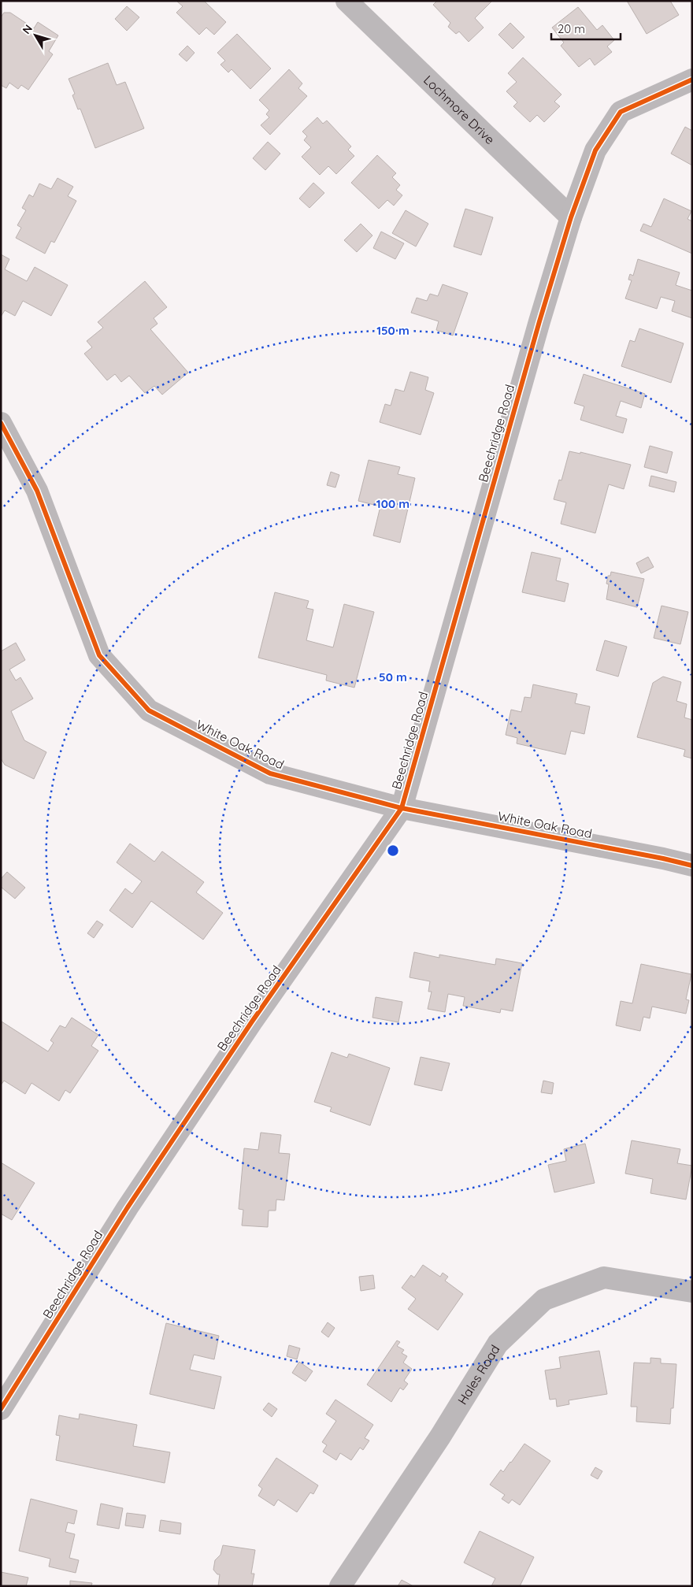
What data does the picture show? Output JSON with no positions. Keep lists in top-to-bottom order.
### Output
{
  "streets": {
    "street": [
      "Lochmore Drive",
      "Beechridge Road",
      "White Oak Road",
      "Hales Road"
    ]
  },
  "crossings": [
    ["Lochmore Drive", "Beechridge Road"],
    ["Beechridge Road", "White Oak Road"]
  ],
  "scale_bar": "20 m",
  "north": "top left",
  "rings": ["150 m", "100 m", "50 m"]
}
